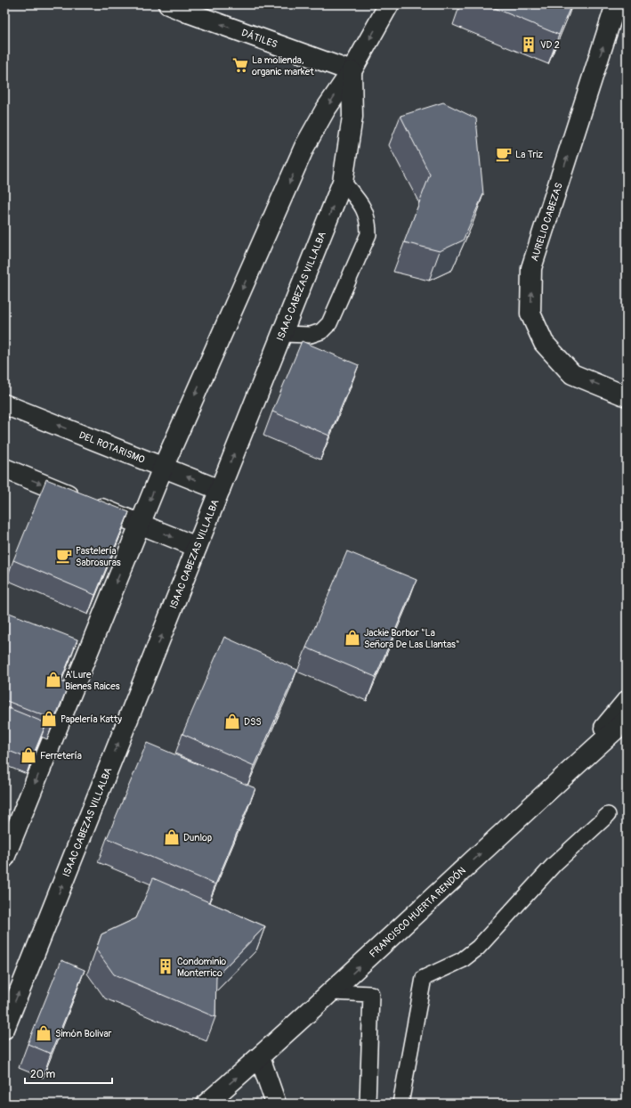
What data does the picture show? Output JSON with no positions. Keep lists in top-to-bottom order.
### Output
{
  "streets": {
    "street": [
      "DÁTILES",
      "AURELIO CABEZAS",
      "ISAAC CABEZAS VILLALBA",
      "DEL ROTARISMO",
      "FRANCISCO HUERTA RENDÓN"
    ]
  },
  "crossings": [
    ["DÁTILES", "ISAAC CABEZAS VILLALBA"],
    ["ISAAC CABEZAS VILLALBA", "DEL ROTARISMO"]
  ],
  "one_way": ["DÁTILES", "AURELIO CABEZAS", "FRANCISCO HUERTA RENDÓN"],
  "places": {
    "building": ["VD 2", "Condominio Monterrico"],
    "supermarket": ["La molienda, organic market"],
    "cafe": ["La Triz", "Pastelería Sabrosuras"],
    "shop": [
      "Jackie Borbor \"La Señora De Las Llantas\"",
      "A'Lure Bienes Raices",
      "Papelería Katty",
      "DSS",
      "Ferretería",
      "Dunlop",
      "Simón Bolivar"
    ]
  },
  "scale_bar": "20 m"
}
